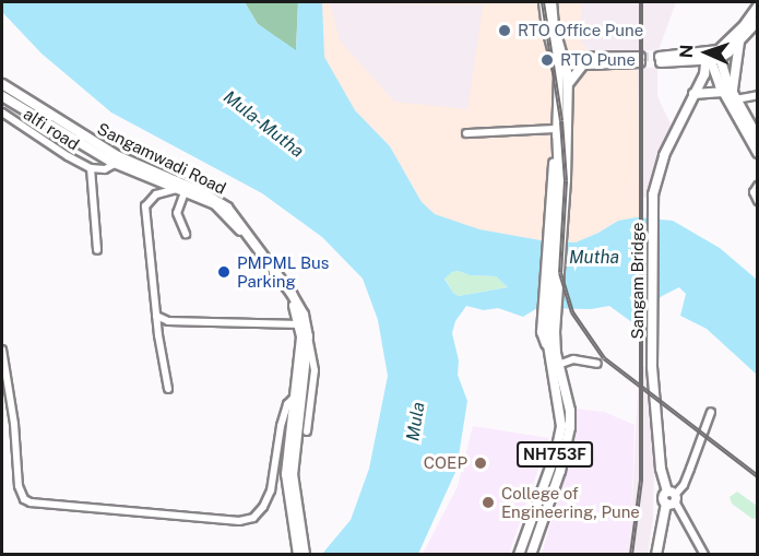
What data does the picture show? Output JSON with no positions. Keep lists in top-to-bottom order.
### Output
{
  "streets": {
    "highway": ["NH753F"],
    "main road": ["Sangamwadi Road", "Sangam Bridge"],
    "street": ["alfi road"]
  },
  "crossings": [
    ["alfi road", "Sangamwadi Road"]
  ],
  "water": ["Mula-Mutha", "Mutha", "Mula"],
  "places": [
    "RTO Office Pune",
    "RTO Pune",
    "PMPML Bus Parking",
    "COEP",
    "College of Engineering, Pune"
  ],
  "north": "left"
}
